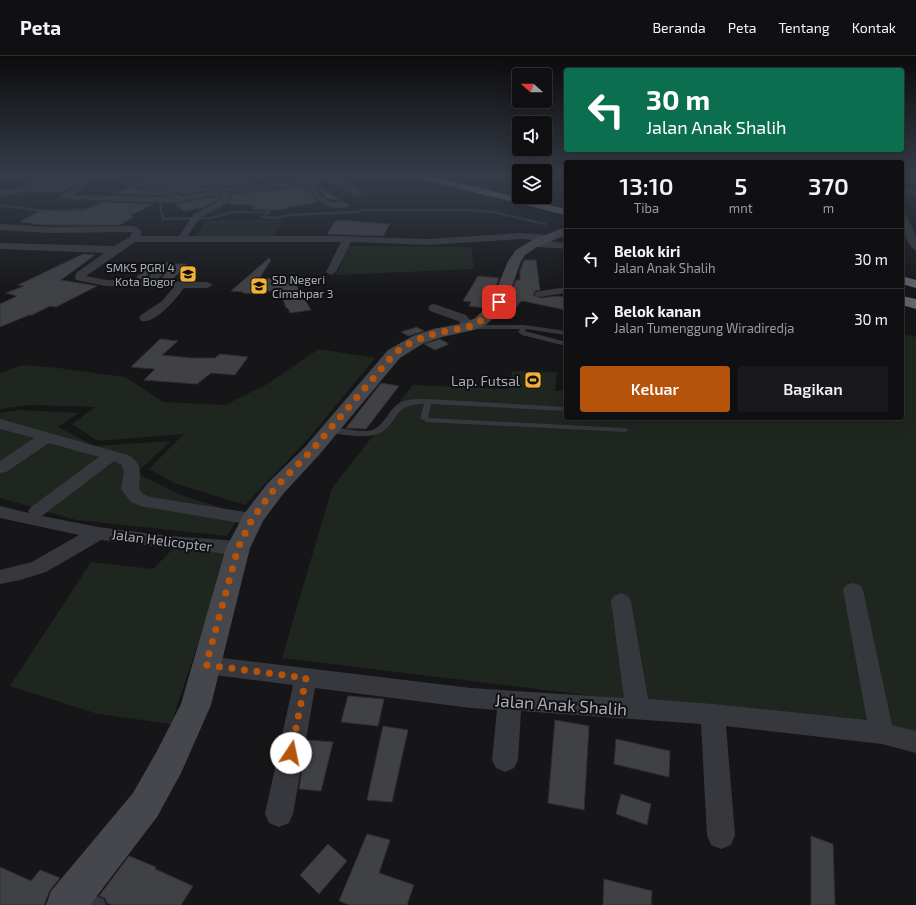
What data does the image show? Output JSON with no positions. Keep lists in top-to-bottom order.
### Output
{
  "streets": {
    "street": ["Jalan Helicopter", "Jalan Anak Shalih"]
  },
  "places": {
    "school or university": ["SMKS PGRI 4 Kota Bogor", "SD Negeri Cimahpar 3"],
    "sports": ["Lap. Futsal"]
  },
  "north": "left",
  "page": {
    "header": "Peta",
    "nav": [
      "Beranda",
      "Peta",
      "Tentang",
      "Kontak"
    ],
    "turn": ["30 m", "Jalan Anak Shalih"],
    "eta": [
      "13:10",
      "Tiba",
      "5",
      "mnt",
      "370",
      "m"
    ],
    "list": [
      {
        "name": "Belok kiri",
        "note": "Jalan Anak Shalih",
        "value": "30 m"
      },
      {
        "name": "Belok kanan",
        "note": "Jalan Tumenggung Wiradiredja",
        "value": "30 m"
      }
    ],
    "buttons": ["Keluar", "Bagikan"]
  }
}
